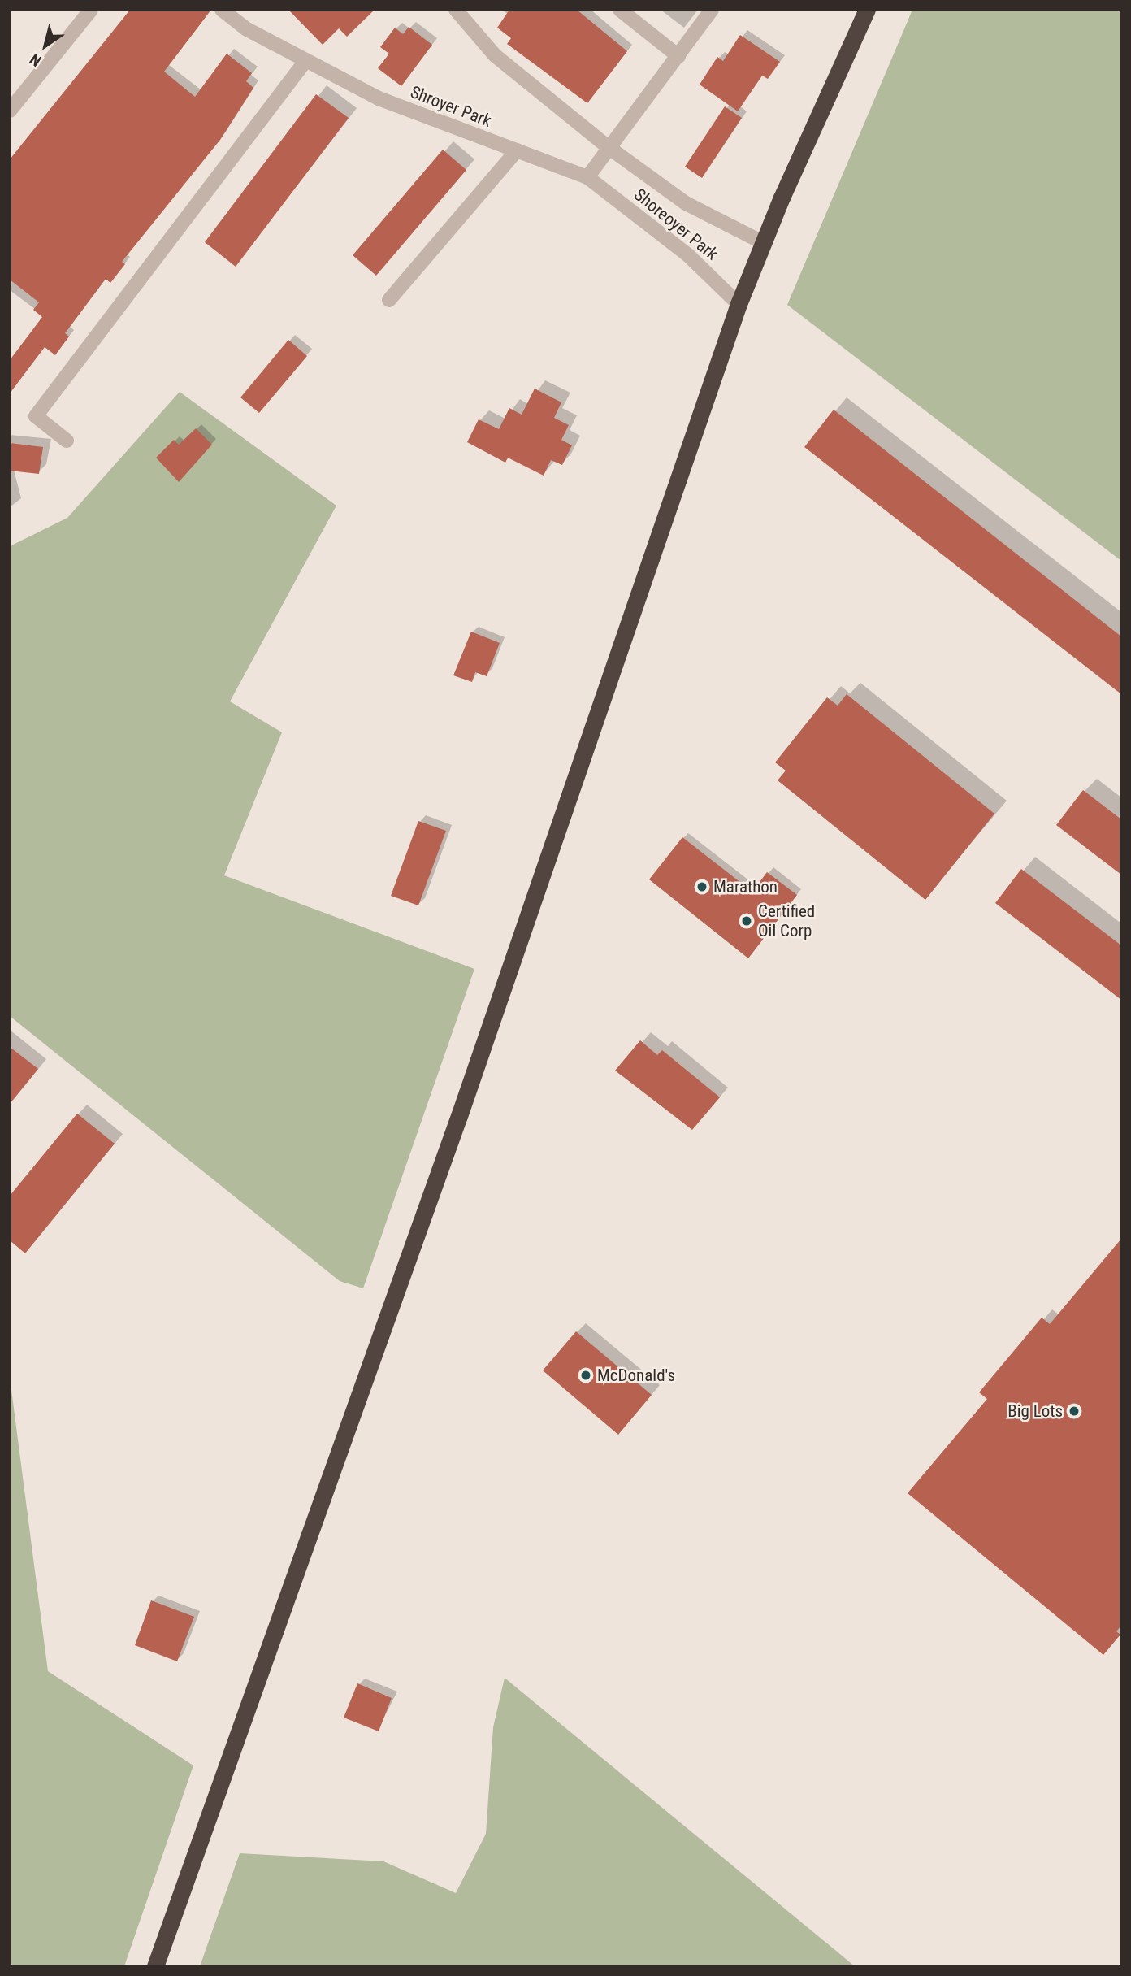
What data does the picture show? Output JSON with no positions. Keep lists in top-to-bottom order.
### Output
{
  "streets": {
    "street": ["Shroyer Park", "Shoreoyer Park"]
  },
  "crossings": [
    ["Shroyer Park", "Shoreoyer Park"]
  ],
  "places": [
    "Marathon",
    "Certified Oil Corp",
    "McDonald's",
    "Big Lots"
  ],
  "north": "bottom left"
}
